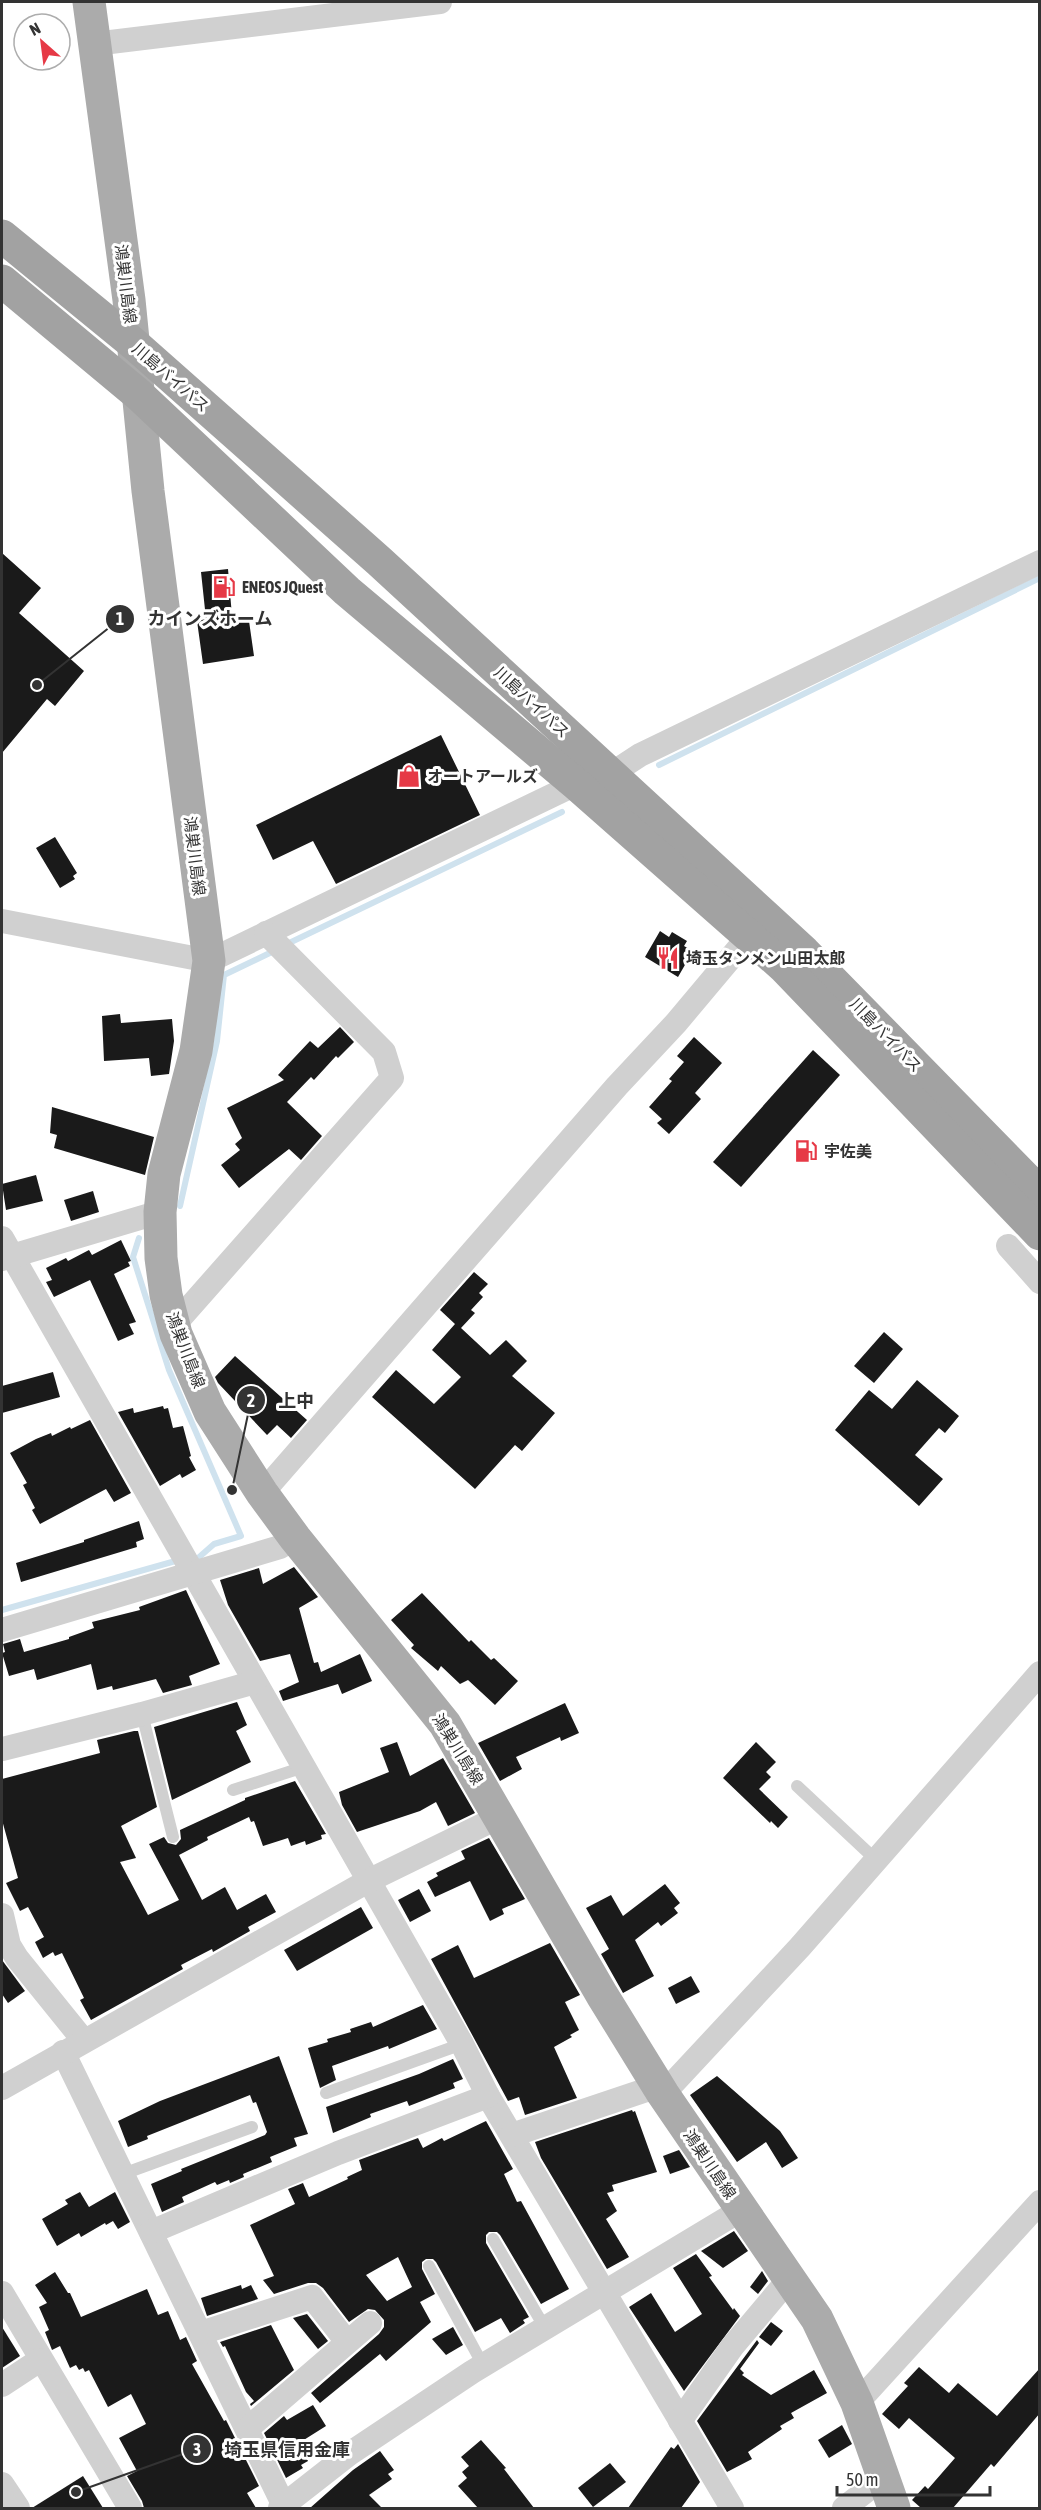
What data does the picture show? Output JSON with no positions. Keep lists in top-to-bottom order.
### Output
{
  "streets": {
    "highway": ["川島バイパス"],
    "main road": ["鴻巣川島線"]
  },
  "crossings": [
    ["鴻巣川島線", "川島バイパス"]
  ],
  "places": {
    "fuel station": ["ENEOS JQuest", "宇佐美"],
    "other": ["カインズホーム", "上中", "埼玉県信用金庫"],
    "shop": ["オートアールズ"],
    "restaurant": ["埼玉タンメン山田太郎"]
  },
  "scale_bar": "50 m",
  "north": "top left"
}
